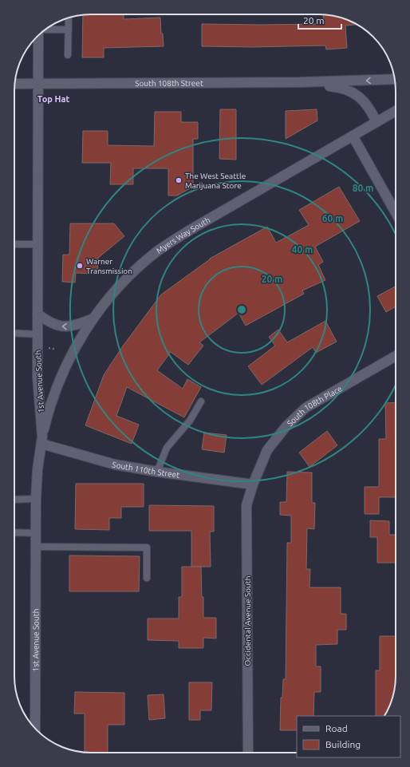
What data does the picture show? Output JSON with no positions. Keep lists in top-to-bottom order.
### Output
{
  "streets": {
    "street": [
      "South 108th Street",
      "Myers Way South",
      "1st Avenue South",
      "South 108th Place",
      "South 110th Street",
      "Occidental Avenue South"
    ]
  },
  "crossings": [
    ["South 108th Street", "Myers Way South"],
    ["South 108th Street", "1st Avenue South"],
    ["Myers Way South", "1st Avenue South"],
    ["Myers Way South", "South 110th Street"],
    ["1st Avenue South", "South 110th Street"],
    ["South 108th Place", "South 110th Street"],
    ["South 108th Place", "Occidental Avenue South"],
    ["South 110th Street", "Occidental Avenue South"]
  ],
  "districts": ["Top Hat"],
  "places": ["The West Seattle Marijuana Store", "Warner Transmission"],
  "legend": ["Road", "Building"],
  "scale_bar": "20 m",
  "rings": [
    "80 m",
    "60 m",
    "40 m",
    "20 m"
  ]
}
